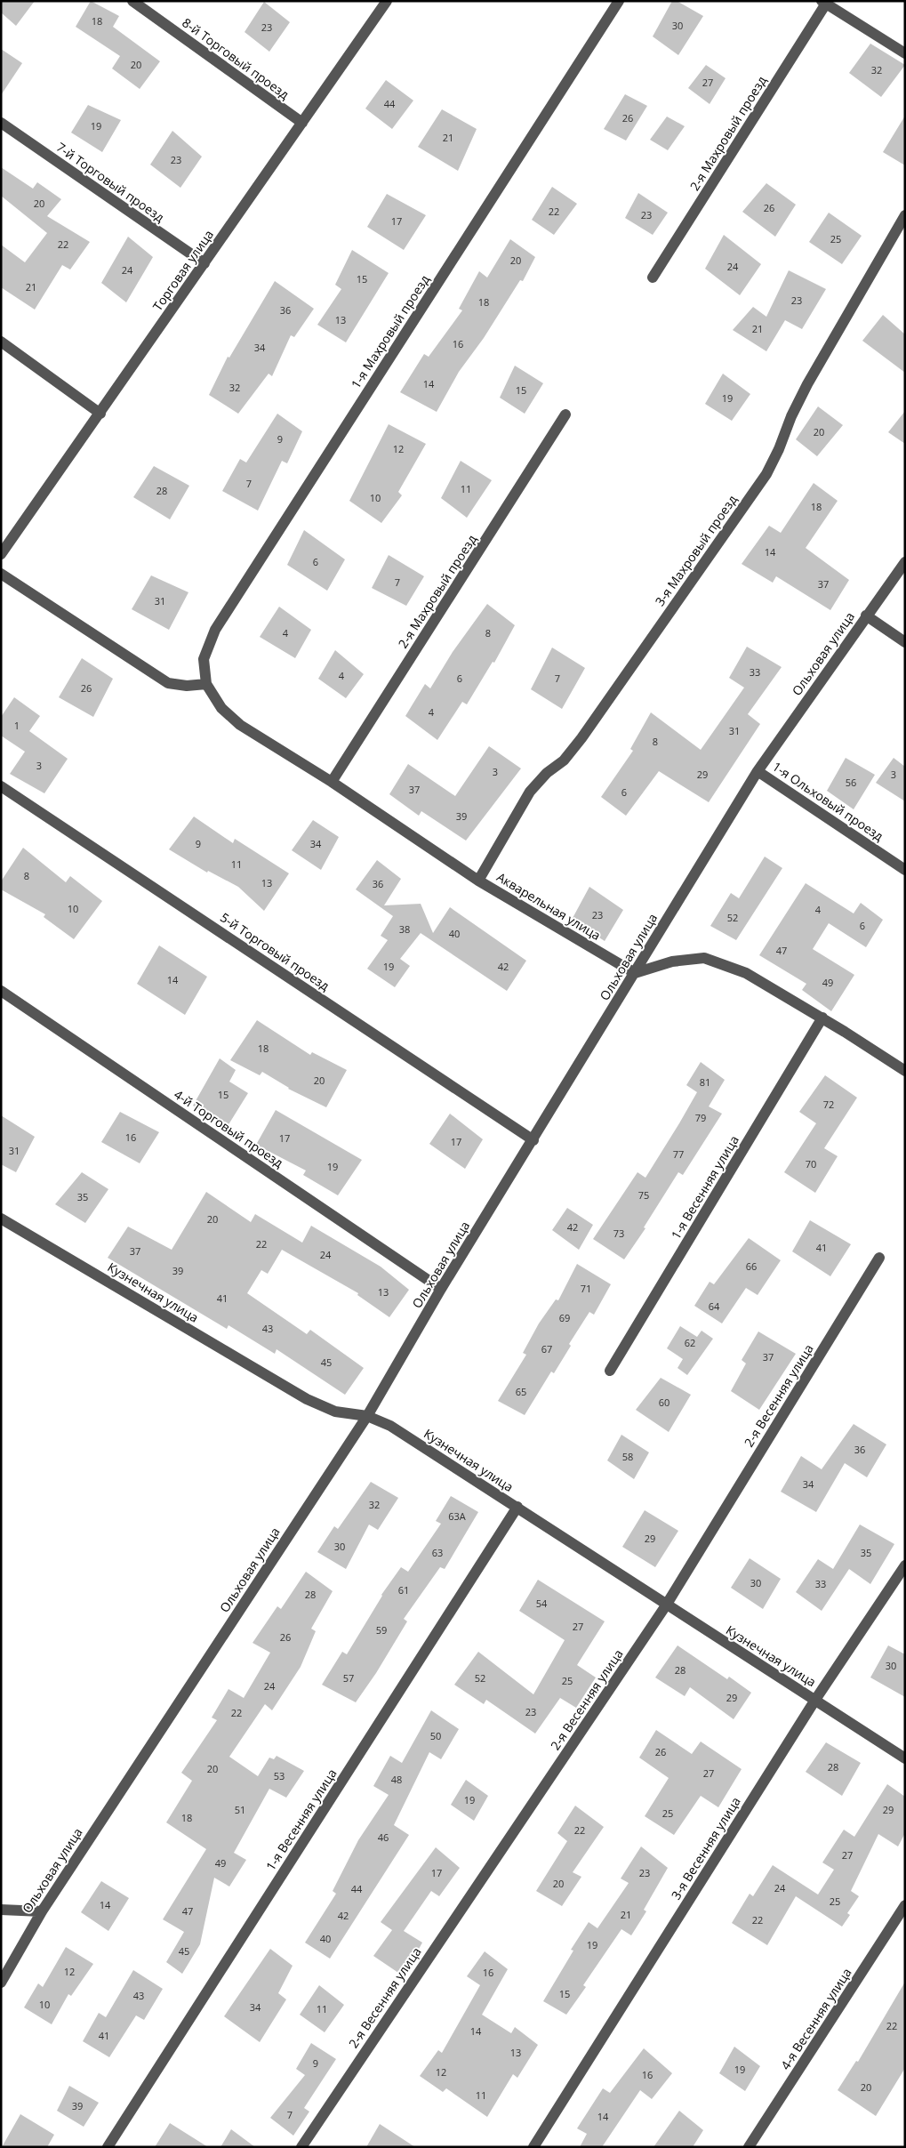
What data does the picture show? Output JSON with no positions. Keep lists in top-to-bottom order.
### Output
{
  "streets": {
    "street": [
      "8-й Торговый проезд",
      "2-я Махровый проезд",
      "7-й Торговый проезд",
      "Торговая улица",
      "1-я Махровый проезд",
      "3-я Махровый проезд",
      "Ольховая улица",
      "1-я Ольховый проезд",
      "Акварельная улица",
      "5-й Торговый проезд",
      "4-й Торговый проезд",
      "1-я Весенняя улица",
      "Кузнечная улица",
      "2-я Весенняя улица",
      "3-я Весенняя улица",
      "4-я Весенняя улица"
    ]
  },
  "crossings": [
    ["8-й Торговый проезд", "Торговая улица"],
    ["2-я Махровый проезд", "Акварельная улица"],
    ["7-й Торговый проезд", "Торговая улица"],
    ["1-я Махровый проезд", "Акварельная улица"],
    ["3-я Махровый проезд", "Акварельная улица"],
    ["Ольховая улица", "1-я Ольховый проезд"],
    ["Ольховая улица", "Акварельная улица"],
    ["Ольховая улица", "5-й Торговый проезд"],
    ["Ольховая улица", "4-й Торговый проезд"],
    ["Ольховая улица", "Кузнечная улица"],
    ["1-я Весенняя улица", "Кузнечная улица"],
    ["Кузнечная улица", "2-я Весенняя улица"],
    ["Кузнечная улица", "3-я Весенняя улица"]
  ],
  "house_numbers": [
    "18",
    "30",
    "23",
    "20",
    "32",
    "27",
    "44",
    "26",
    "19",
    "21",
    "23",
    "20",
    "26",
    "22",
    "23",
    "17",
    "25",
    "22",
    "20",
    "24",
    "24",
    "15",
    "21",
    "23",
    "18",
    "36",
    "13",
    "21",
    "16",
    "34",
    "14",
    "32",
    "15",
    "19",
    "20",
    "9",
    "12",
    "7",
    "11",
    "28",
    "10",
    "18",
    "14",
    "6",
    "7",
    "37",
    "31",
    "4",
    "8",
    "33",
    "4",
    "6",
    "7",
    "26",
    "4",
    "1",
    "31",
    "8",
    "3",
    "3",
    "29",
    "3",
    "56",
    "37",
    "6",
    "39",
    "9",
    "34",
    "11",
    "8",
    "13",
    "36",
    "10",
    "4",
    "23",
    "52",
    "6",
    "38",
    "40",
    "47",
    "19",
    "42",
    "14",
    "49",
    "18",
    "20",
    "81",
    "15",
    "72",
    "79",
    "16",
    "17",
    "17",
    "31",
    "77",
    "70",
    "19",
    "75",
    "35",
    "20",
    "42",
    "73",
    "22",
    "41",
    "37",
    "24",
    "66",
    "39",
    "71",
    "13",
    "41",
    "64",
    "69",
    "43",
    "62",
    "67",
    "37",
    "45",
    "65",
    "60",
    "36",
    "58",
    "34",
    "32",
    "63А",
    "29",
    "30",
    "63",
    "35",
    "30",
    "33",
    "61",
    "28",
    "54",
    "27",
    "59",
    "26",
    "30",
    "28",
    "57",
    "52",
    "25",
    "24",
    "29",
    "23",
    "22",
    "50",
    "26",
    "28",
    "20",
    "27",
    "53",
    "48",
    "19",
    "51",
    "29",
    "25",
    "18",
    "22",
    "46",
    "27",
    "49",
    "17",
    "23",
    "20",
    "24",
    "44",
    "25",
    "14",
    "47",
    "21",
    "42",
    "22",
    "40",
    "19",
    "45",
    "12",
    "16",
    "15",
    "43",
    "10",
    "34",
    "11",
    "22",
    "14",
    "41",
    "13",
    "9",
    "19",
    "12",
    "16",
    "20",
    "11",
    "39",
    "7",
    "14"
  ]
}
